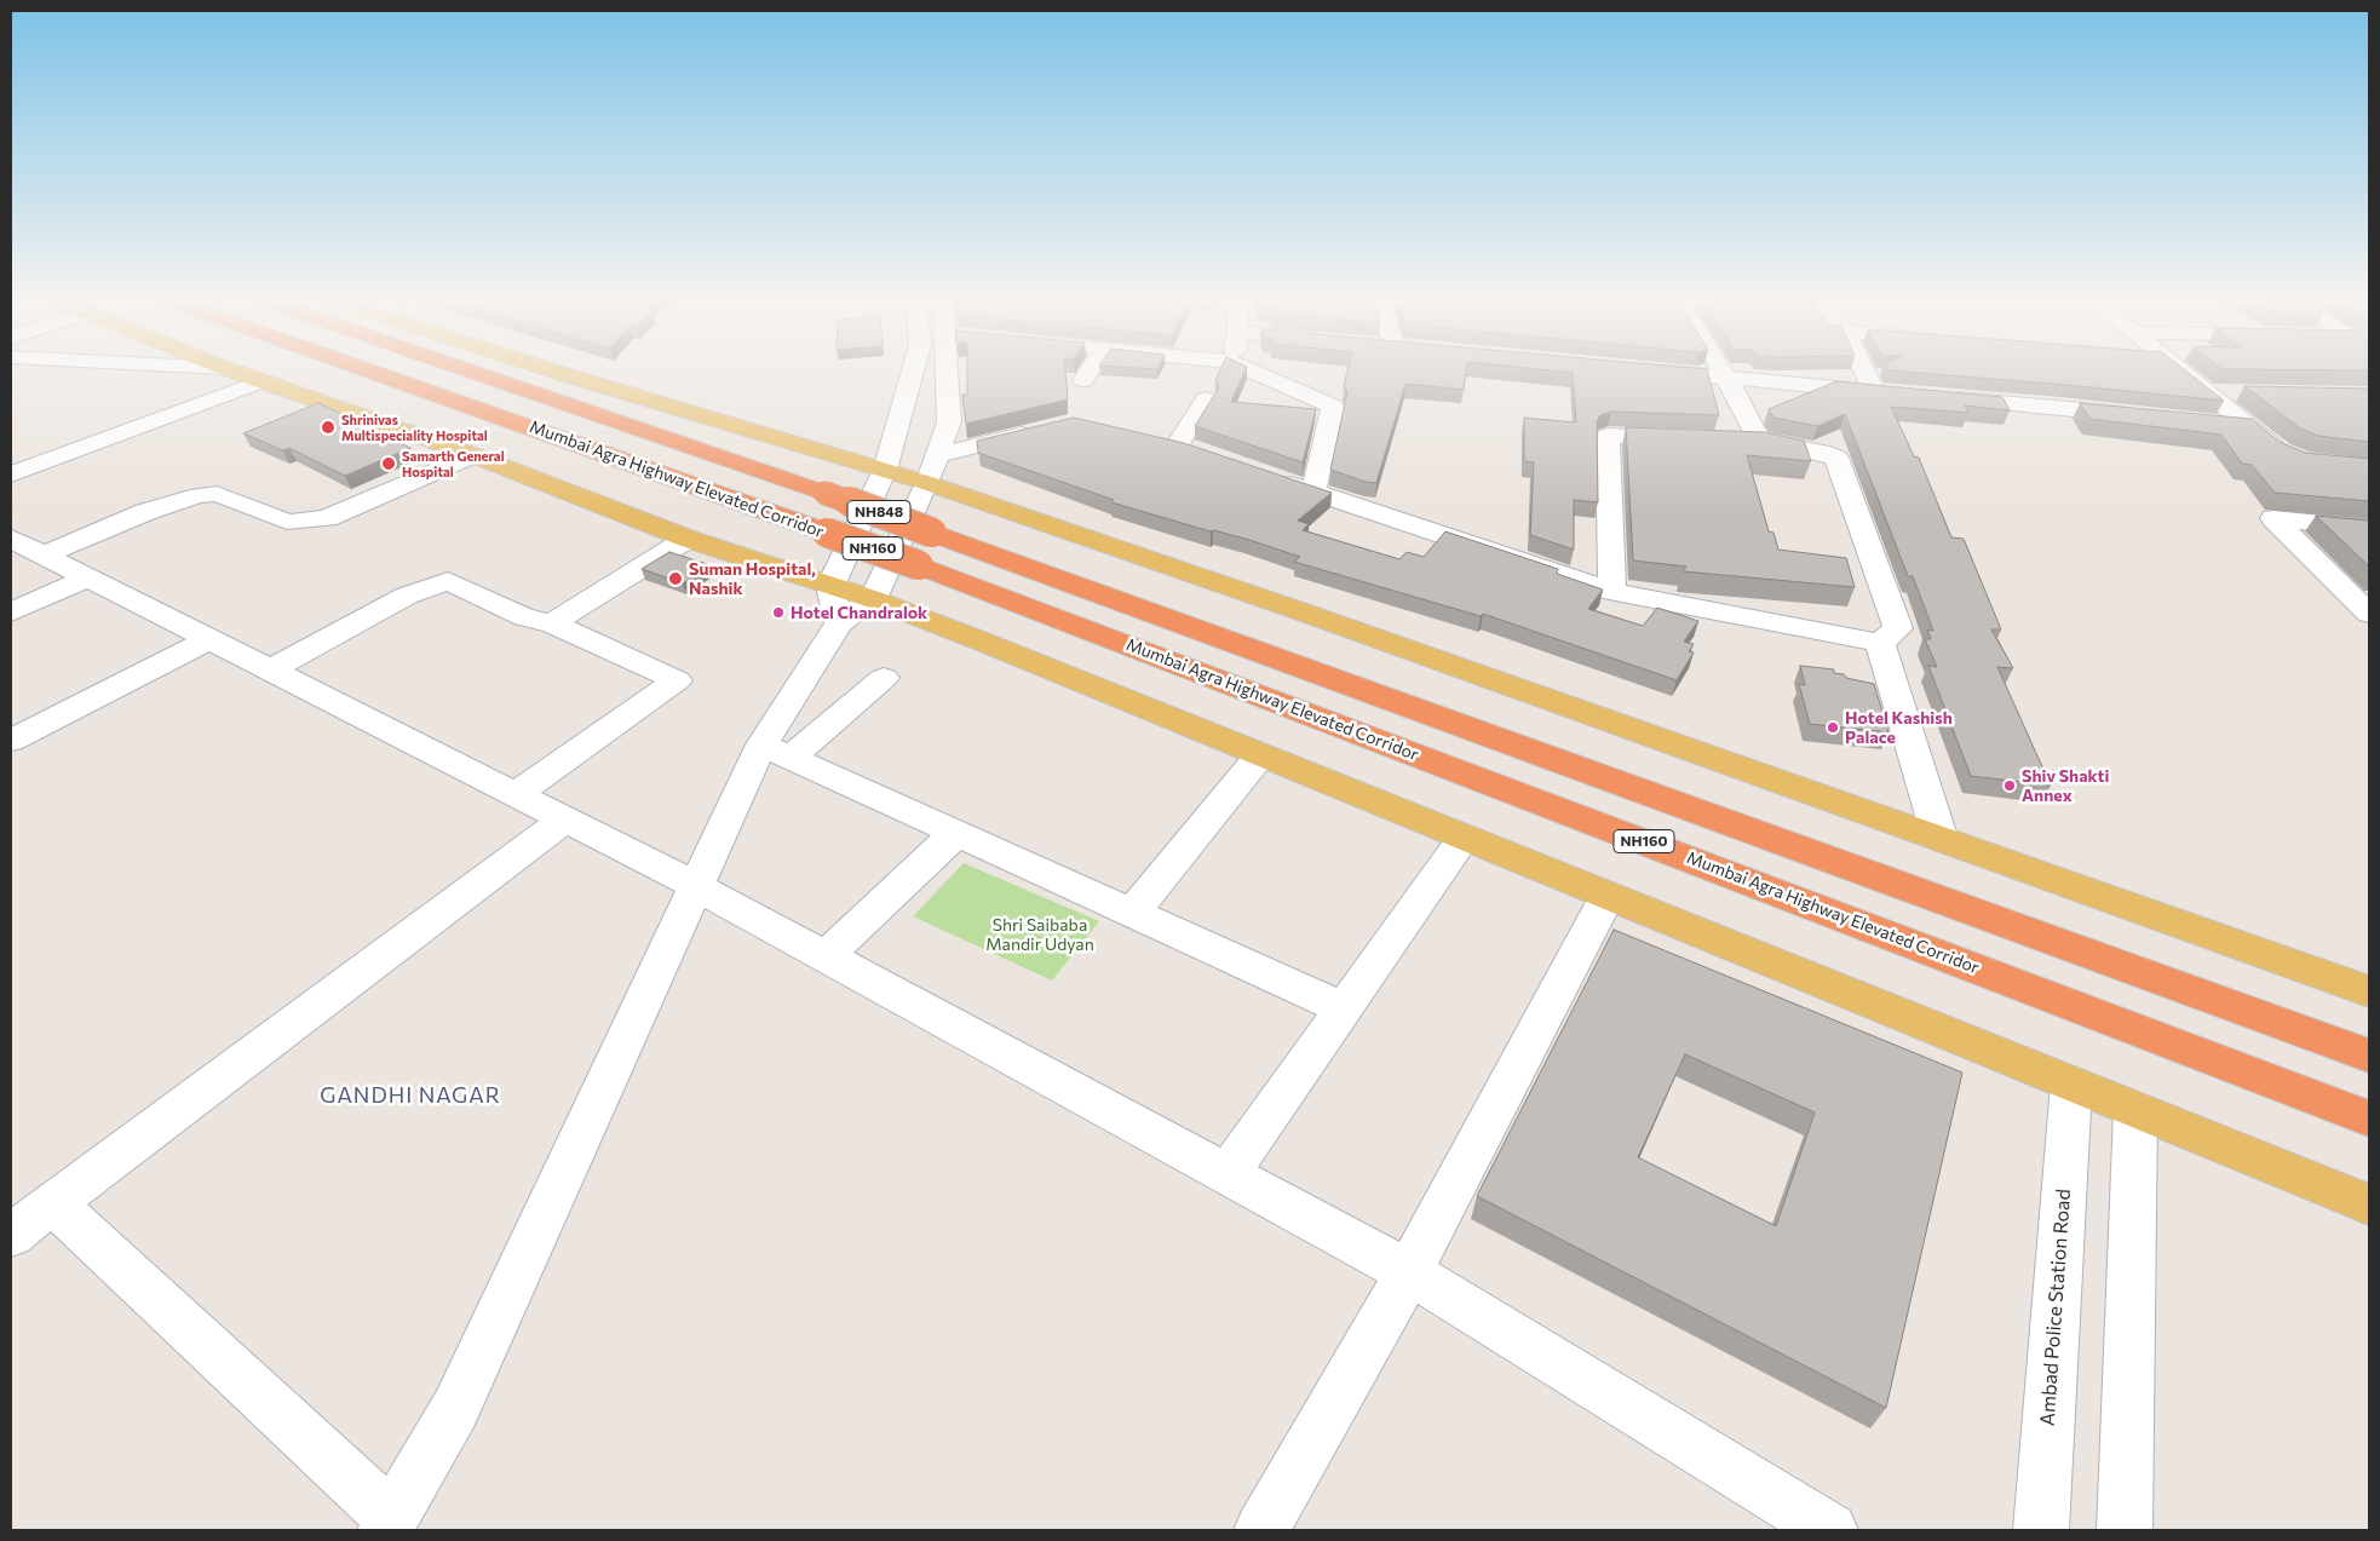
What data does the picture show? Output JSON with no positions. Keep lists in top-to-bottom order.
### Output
{
  "streets": {
    "highway": ["Mumbai Agra Highway Elevated Corridor", "NH848", "NH160"],
    "street": ["Ambad Police Station Road"]
  },
  "districts": ["GANDHI NAGAR"],
  "parks": ["Shri Saibaba Mandir Udyan"],
  "places": [
    "Shrinivas Multispeciality Hospital",
    "Samarth General Hospital",
    "Suman Hospital, Nashik",
    "Hotel Chandralok",
    "Hotel Kashish Palace",
    "Shiv Shakti Annex"
  ]
}
